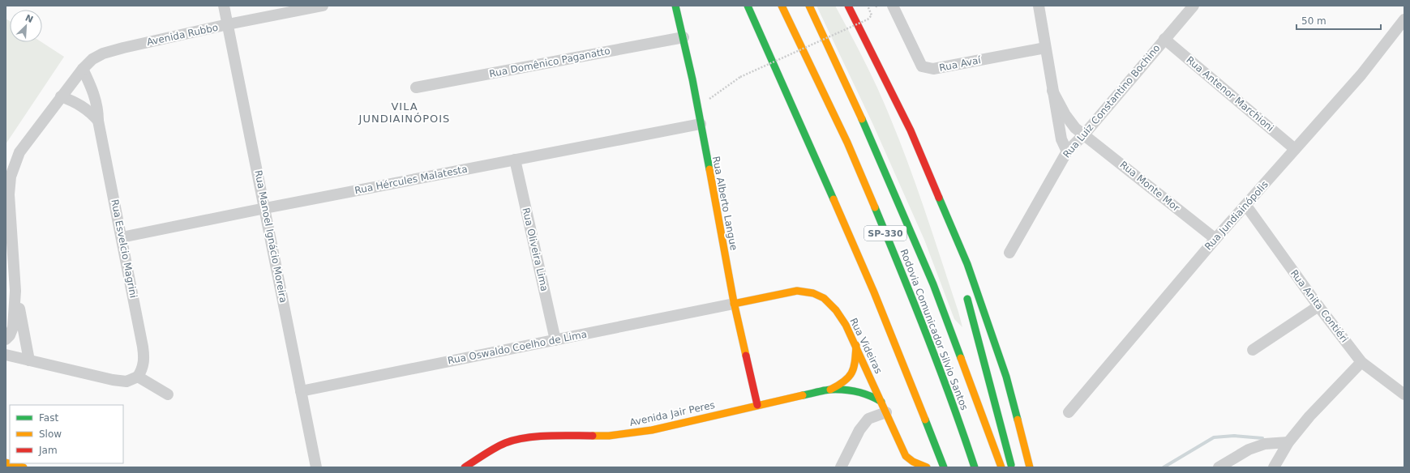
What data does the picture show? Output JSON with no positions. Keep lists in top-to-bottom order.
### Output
{
  "streets": {
    "main road": [
      "Rua Alberto Langue",
      "SP-330",
      "Rodovia Comunicador Silvio Santos",
      "Rua Videiras",
      "Avenida Jair Peres"
    ],
    "street": [
      "Avenida Rubbo",
      "Rua Domênico Paganatto",
      "Rua Avaí",
      "Rua Antenor Marchioni",
      "Rua Luiz Constantino Bochino",
      "Rua Hércules Malatesta",
      "Rua Monte Mor",
      "Rua Jundiainópolis",
      "Rua Manoel Ignácio Moreira",
      "Rua Esvelcio Magrini",
      "Rua Oliveira Lima",
      "Rua Anita Contiéri",
      "Rua Oswaldo Coelho de Lima"
    ]
  },
  "crossings": [
    ["Avenida Rubbo", "Rua Manoel Ignácio Moreira"],
    ["Avenida Rubbo", "Rua Esvelcio Magrini"],
    ["Rua Domênico Paganatto", "Rua Alberto Langue"],
    ["Rua Antenor Marchioni", "Rua Luiz Constantino Bochino"],
    ["Rua Antenor Marchioni", "Rua Jundiainópolis"],
    ["Rua Luiz Constantino Bochino", "Rua Monte Mor"],
    ["Rua Hércules Malatesta", "Rua Alberto Langue"],
    ["Rua Hércules Malatesta", "Rua Manoel Ignácio Moreira"],
    ["Rua Hércules Malatesta", "Rua Esvelcio Magrini"],
    ["Rua Hércules Malatesta", "Rua Oliveira Lima"],
    ["Rua Monte Mor", "Rua Jundiainópolis"],
    ["Rua Alberto Langue", "Rua Videiras"],
    ["Rua Alberto Langue", "Rua Oswaldo Coelho de Lima"],
    ["Rua Alberto Langue", "Avenida Jair Peres"],
    ["Rua Jundiainópolis", "Rua Anita Contiéri"],
    ["Rua Manoel Ignácio Moreira", "Rua Oswaldo Coelho de Lima"],
    ["Rua Oliveira Lima", "Rua Oswaldo Coelho de Lima"],
    ["Rua Videiras", "Rua Oswaldo Coelho de Lima"],
    ["Rua Videiras", "Avenida Jair Peres"]
  ],
  "districts": ["VILA JUNDIAINÓPOIS"],
  "legend": ["Fast", "Slow", "Jam"],
  "scale_bar": "50 m",
  "north": "top right"
}
